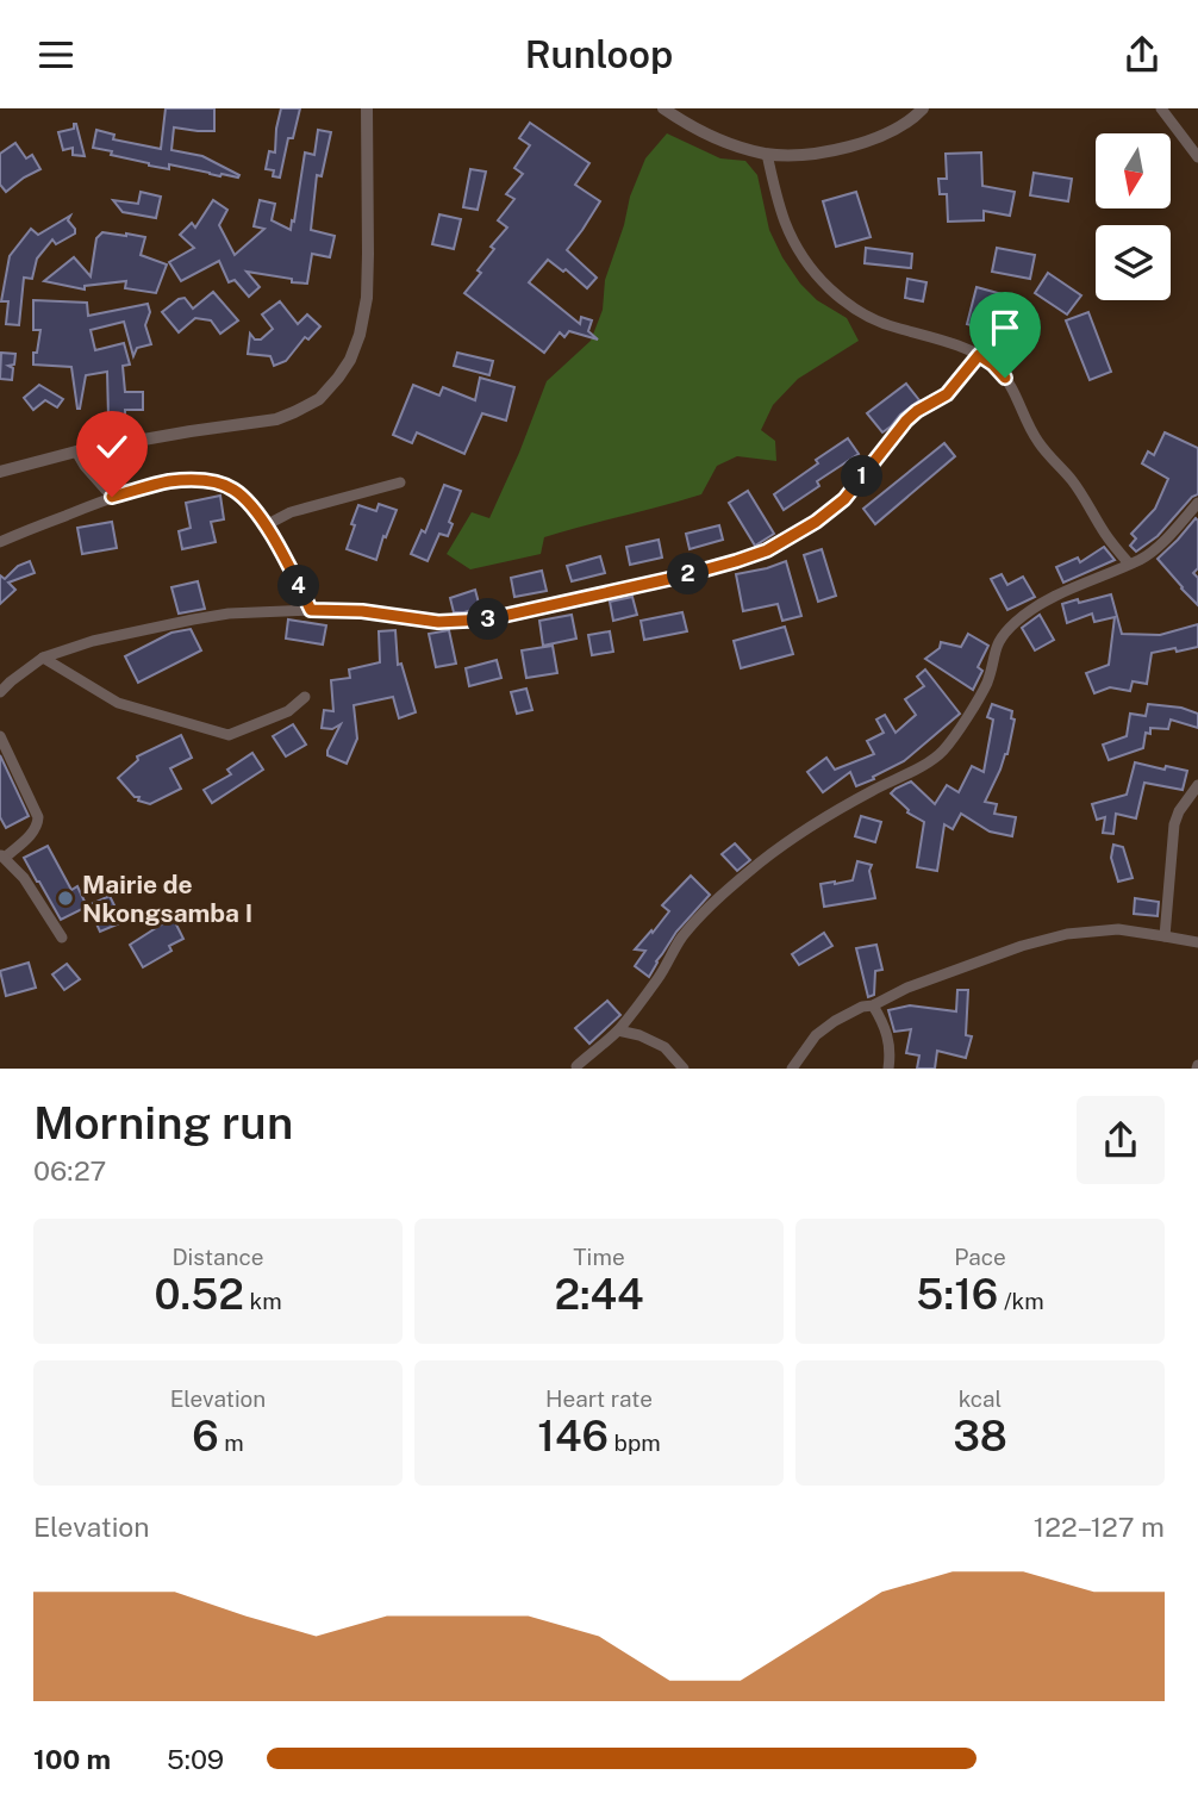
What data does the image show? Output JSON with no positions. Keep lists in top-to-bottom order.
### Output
{
  "places": ["Mairie de Nkongsamba I"],
  "north": "bottom",
  "page": {
    "header": "Runloop",
    "pins": [
      "1",
      "2",
      "4",
      "3"
    ],
    "heading": ["Morning run", "06:27"],
    "stats": [
      ["Distance", "0.52 km"],
      ["Time", "2:44"],
      ["Pace", "5:16 /km"],
      ["Elevation", "6 m"],
      ["Heart rate", "146 bpm"],
      ["kcal", "38"]
    ],
    "chart": ["Elevation", "122–127 m"],
    "list": [
      {
        "name": "100 m",
        "note": "5:09"
      }
    ]
  }
}
